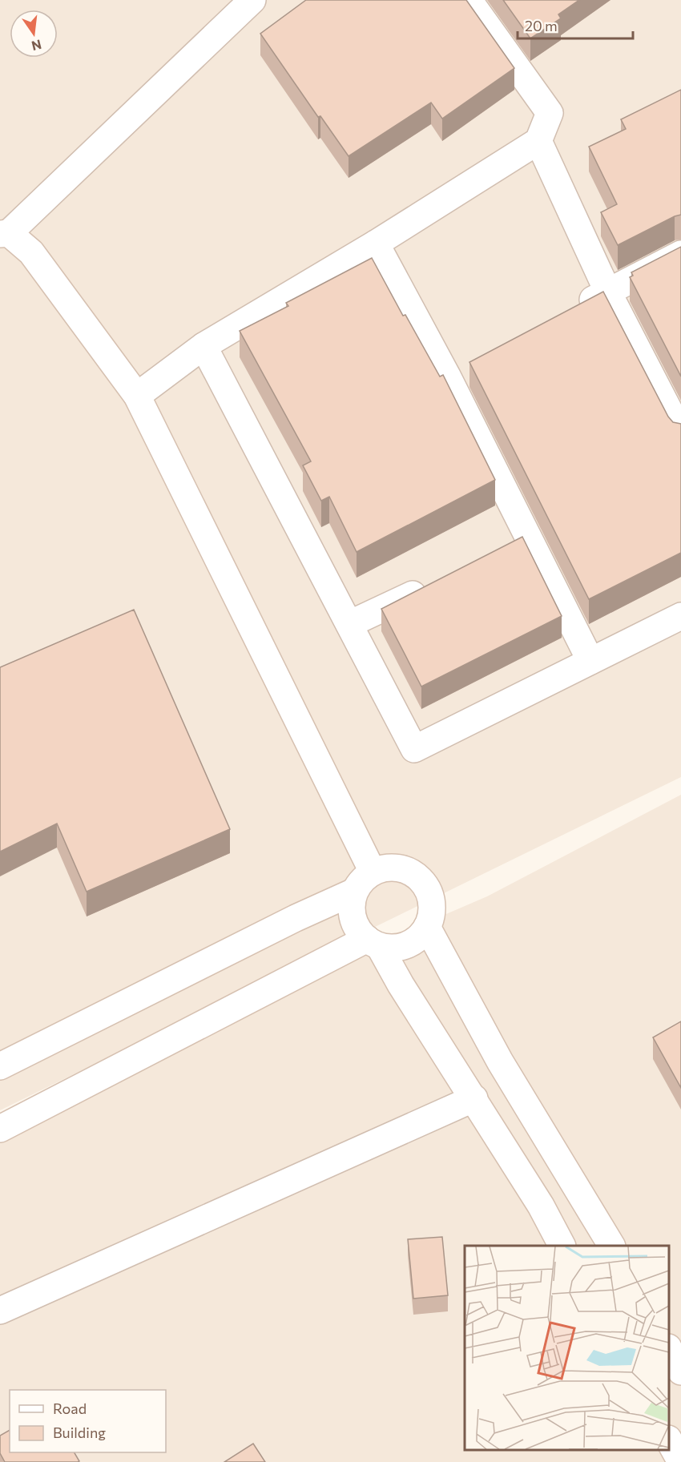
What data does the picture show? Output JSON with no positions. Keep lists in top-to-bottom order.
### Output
{
  "legend": ["Road", "Building"],
  "scale_bar": "20 m",
  "north": "bottom"
}
